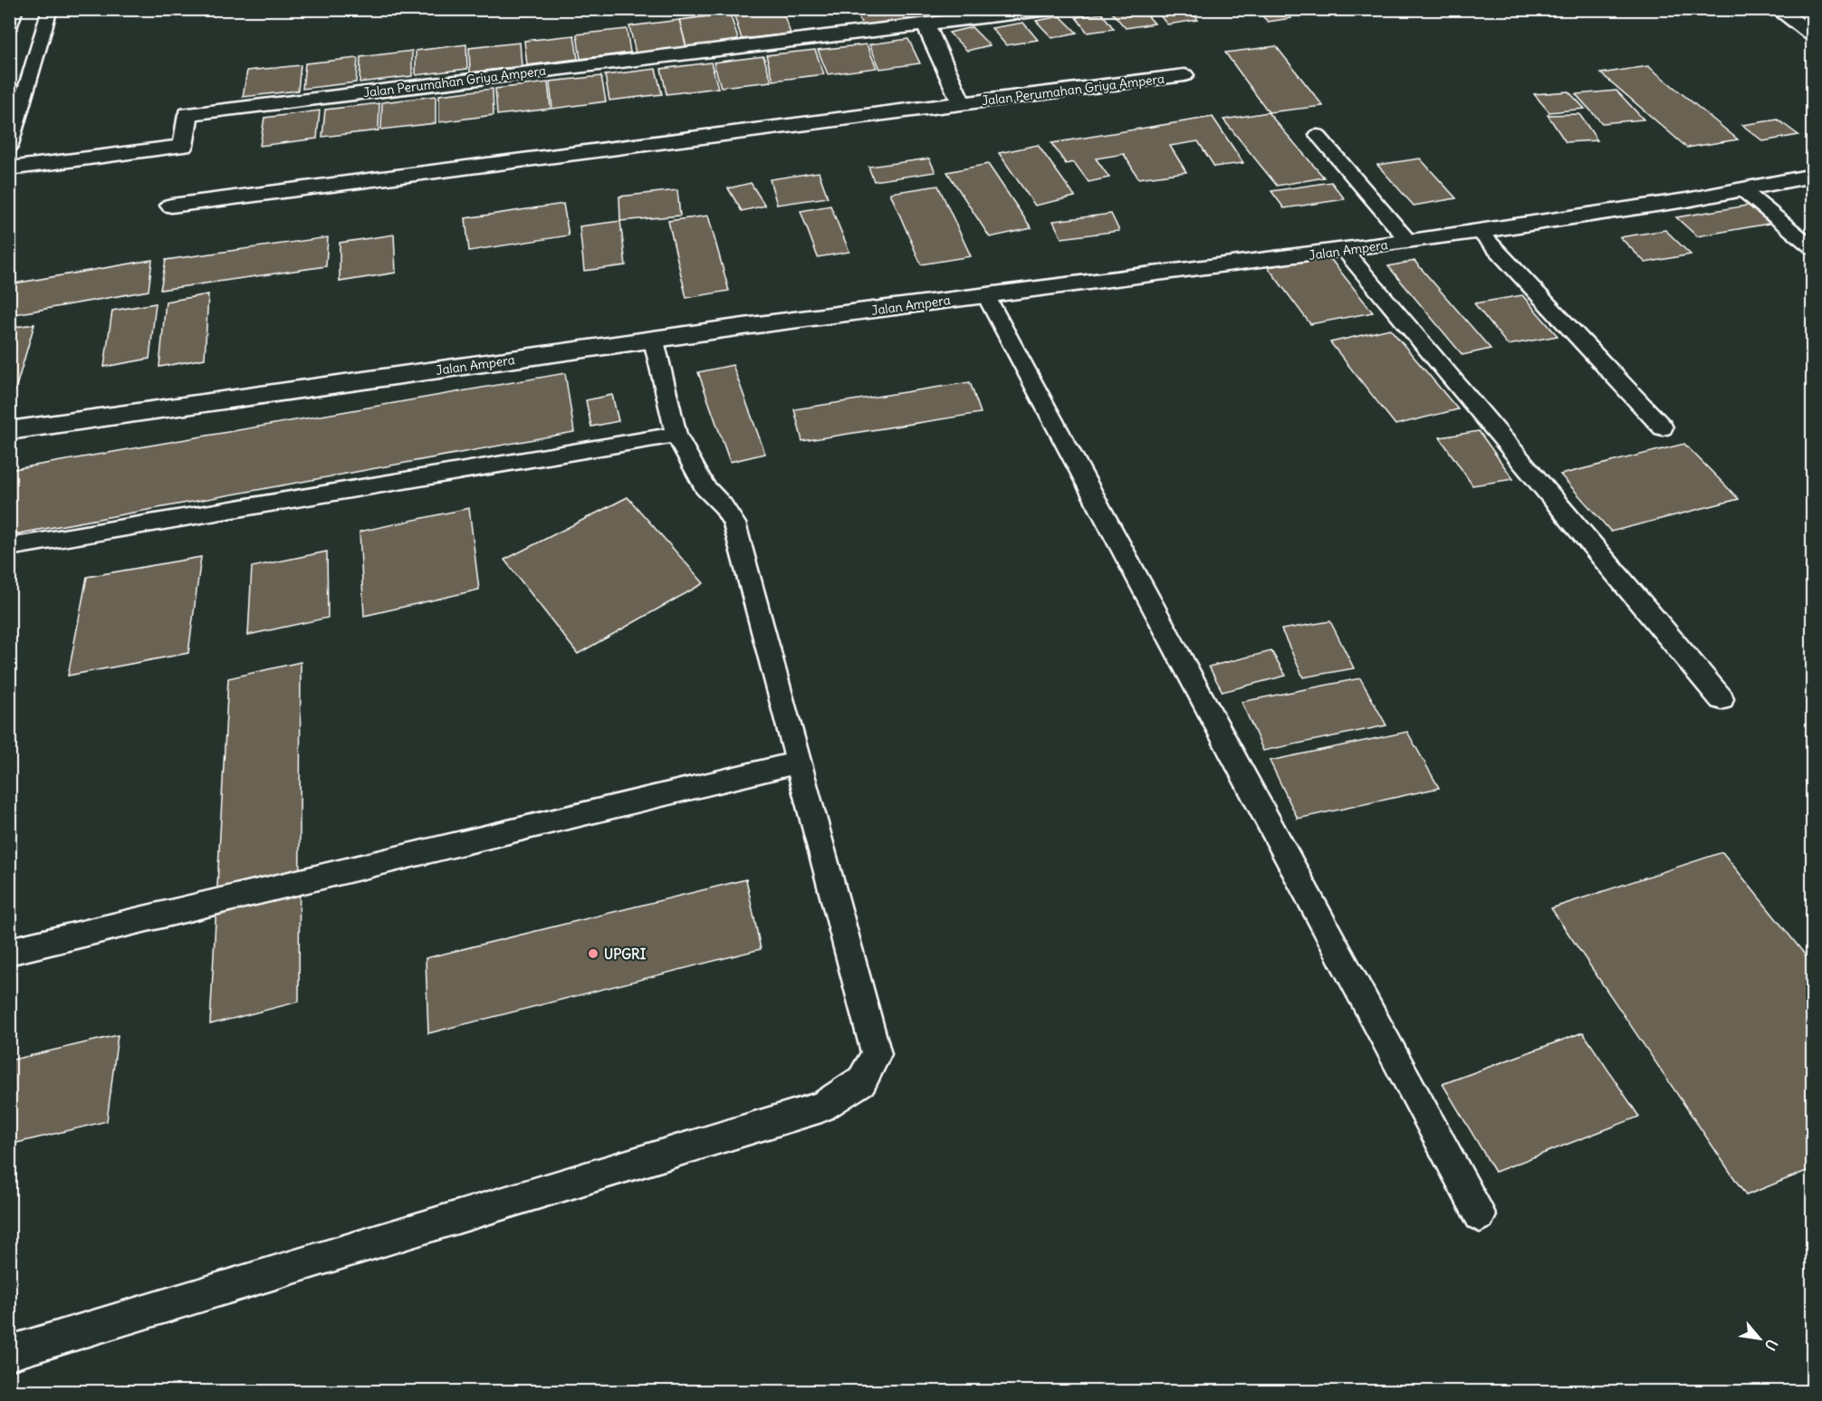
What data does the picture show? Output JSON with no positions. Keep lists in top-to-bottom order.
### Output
{
  "streets": {
    "street": ["Jalan Perumahan Griya Ampera", "Jalan Ampera"]
  },
  "places": ["UPGRI"],
  "north": "bottom right"
}
